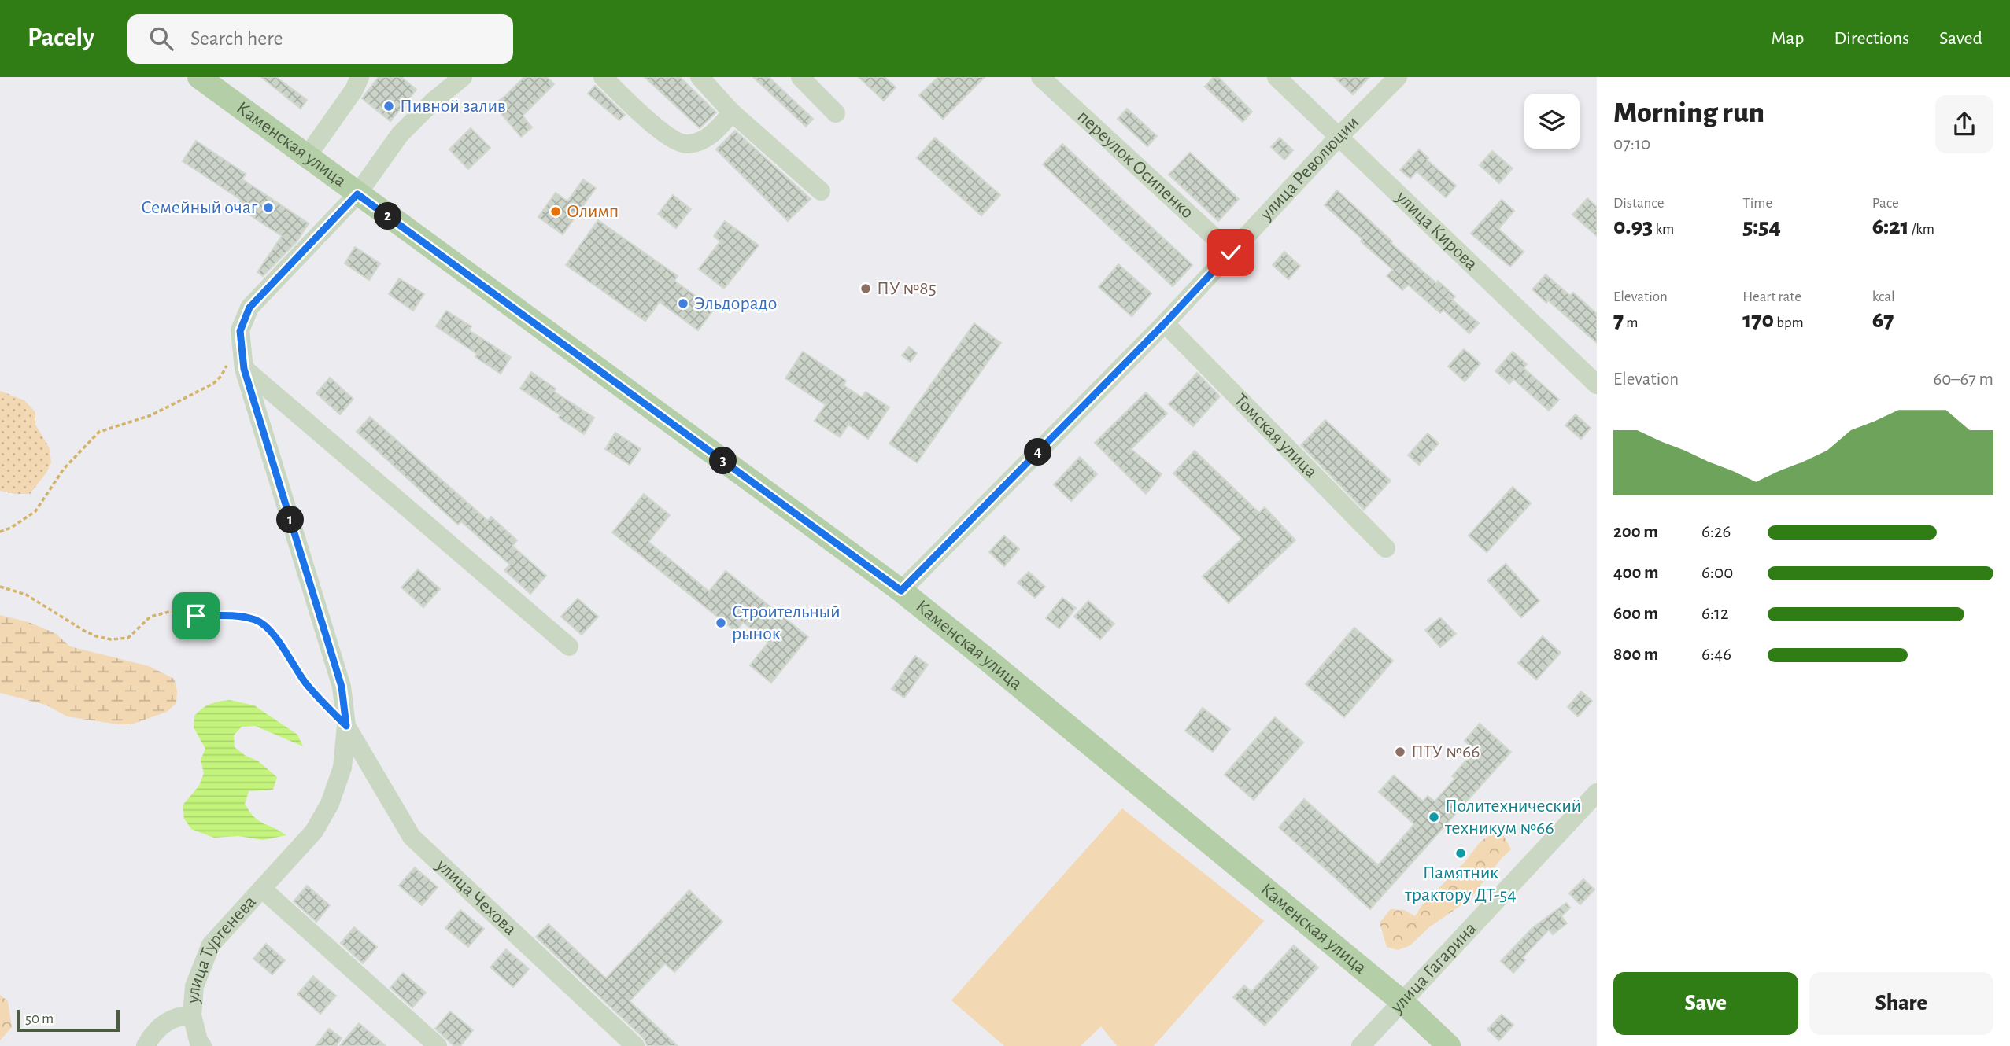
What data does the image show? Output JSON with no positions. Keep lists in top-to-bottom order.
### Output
{
  "streets": {
    "main road": ["Каменская улица"],
    "street": [
      "переулок Осипенко",
      "улица Революции",
      "улица Кирова",
      "Томская улица",
      "улица Чехова",
      "улица Тургенева",
      "улица Гагарина"
    ]
  },
  "crossings": [
    ["Каменская улица", "улица Революции"],
    ["Каменская улица", "улица Гагарина"],
    ["переулок Осипенко", "улица Революции"],
    ["улица Революции", "улица Кирова"],
    ["улица Революции", "Томская улица"],
    ["улица Чехова", "улица Тургенева"]
  ],
  "places": [
    "Пивной залив",
    "Семейный очаг",
    "Олимп",
    "ПУ №85",
    "Эльдорадо",
    "Строительный рынок",
    "ПТУ №66",
    "Политехнический техникум №66",
    "Памятник трактору ДТ-54"
  ],
  "scale_bar": "50 m",
  "page": {
    "header": "Pacely",
    "search": "Search here",
    "nav": ["Map", "Directions", "Saved"],
    "heading": ["Morning run", "07:10"],
    "stats": [
      ["Distance", "0.93 km"],
      ["Time", "5:54"],
      ["Pace", "6:21 /km"],
      ["Elevation", "7 m"],
      ["Heart rate", "170 bpm"],
      ["kcal", "67"]
    ],
    "pins": [
      "2",
      "4",
      "3",
      "1"
    ],
    "chart": ["Elevation", "60–67 m"],
    "list": [
      {
        "name": "200 m",
        "note": "6:26"
      },
      {
        "name": "400 m",
        "note": "6:00"
      },
      {
        "name": "600 m",
        "note": "6:12"
      },
      {
        "name": "800 m",
        "note": "6:46"
      }
    ],
    "buttons": ["Save", "Share"],
    "scale": "50 m"
  }
}
